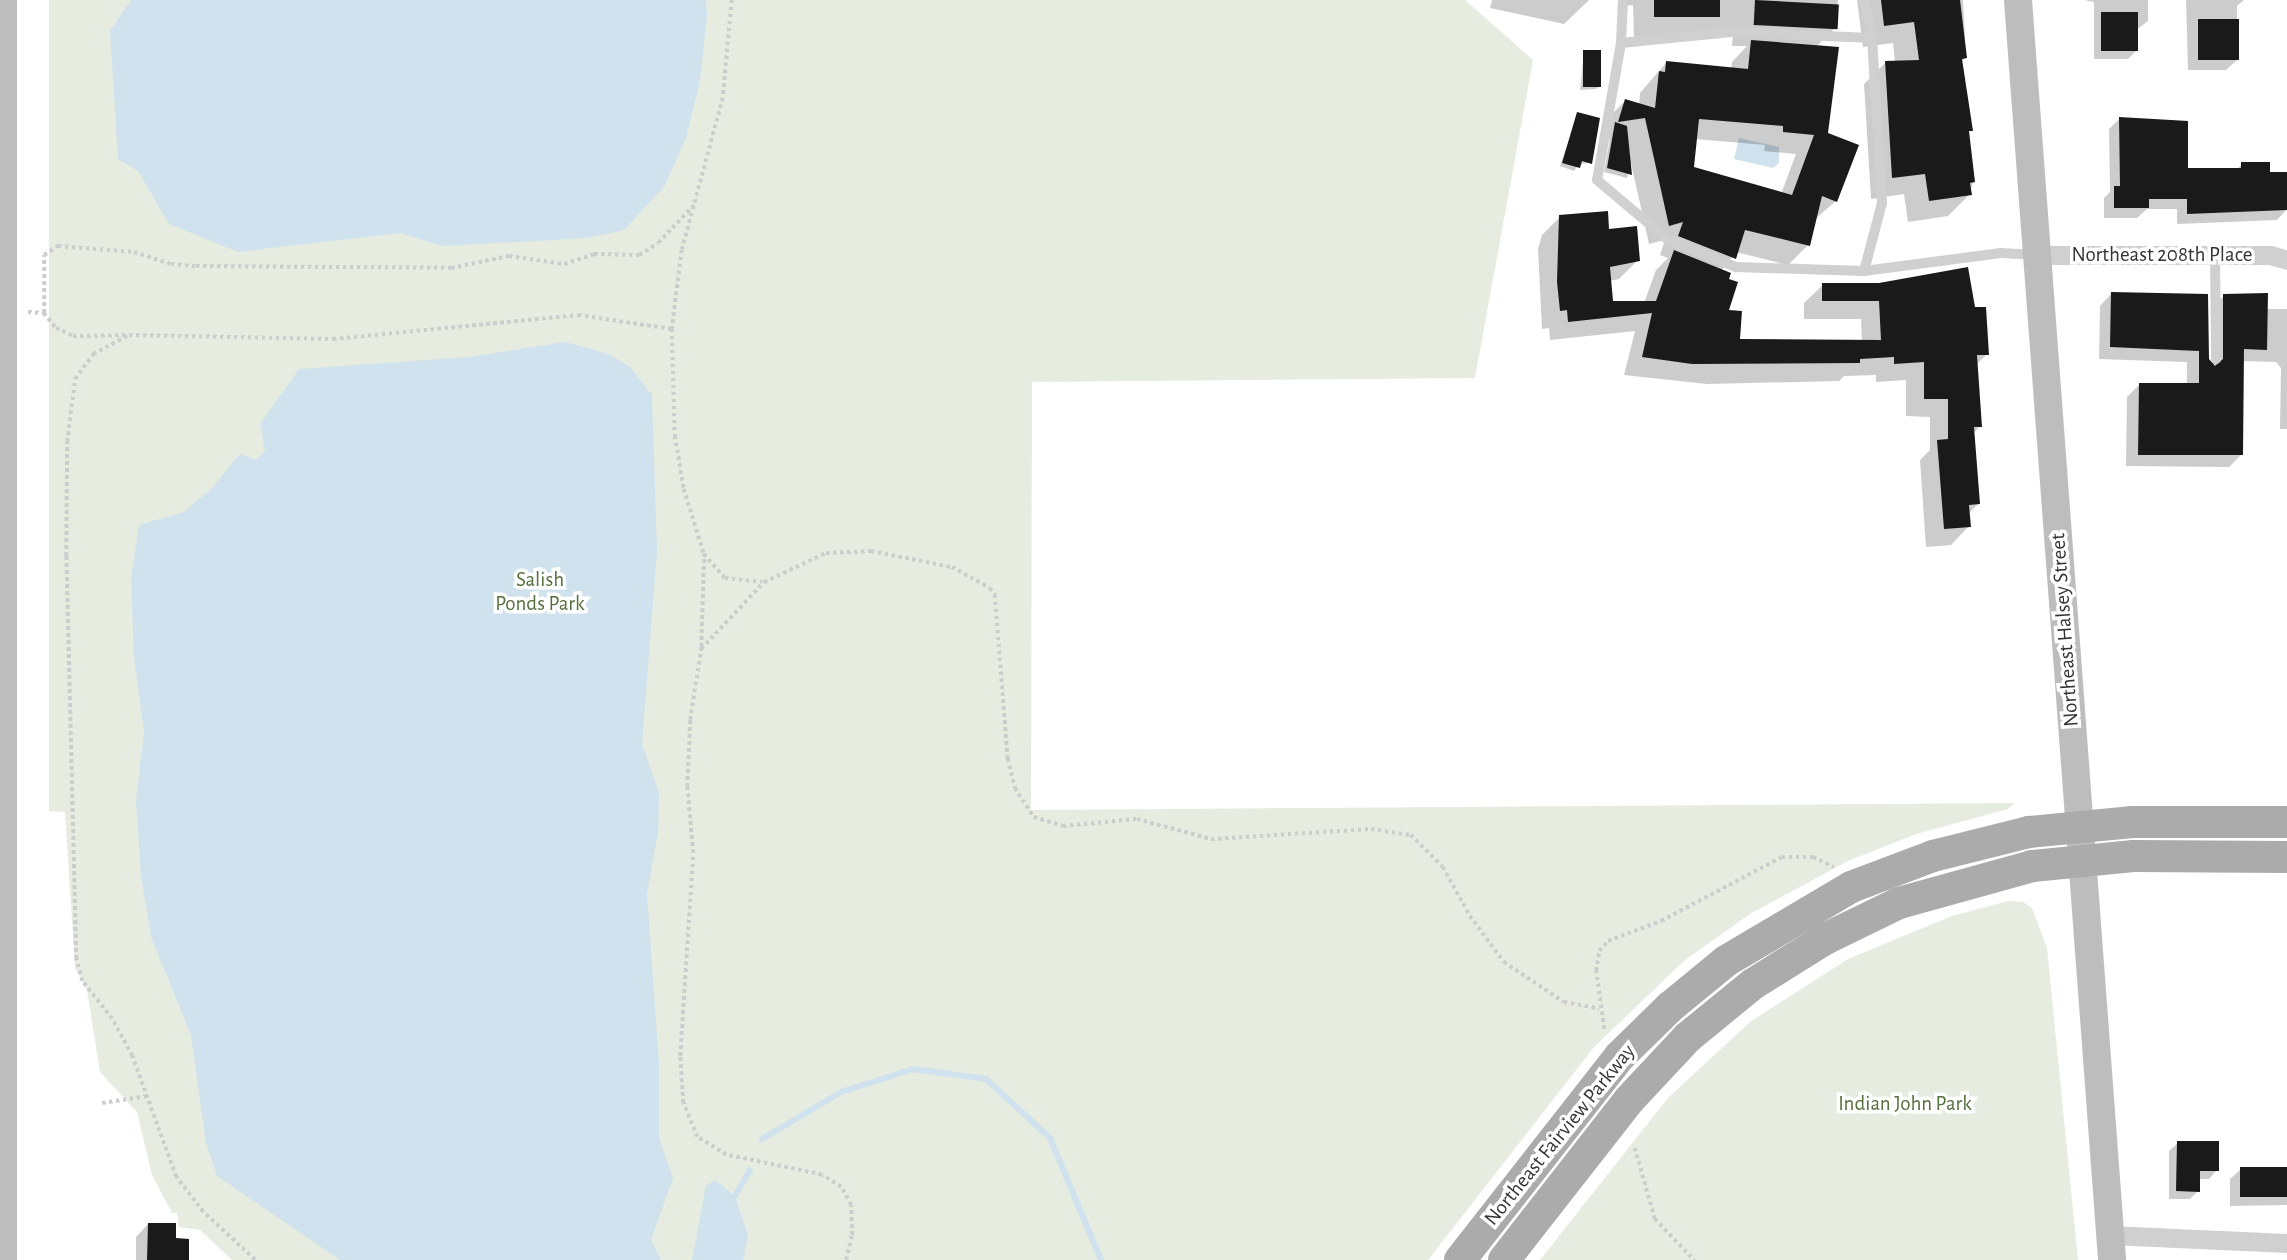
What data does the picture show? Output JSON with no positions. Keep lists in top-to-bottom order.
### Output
{
  "streets": {
    "main road": ["Northeast Halsey Street", "Northeast Fairview Parkway"],
    "street": ["Northeast 208th Place"]
  },
  "crossings": [
    ["Northeast 208th Place", "Northeast Halsey Street"],
    ["Northeast Halsey Street", "Northeast Fairview Parkway"]
  ],
  "parks": ["Salish Ponds Park", "Indian John Park"]
}
